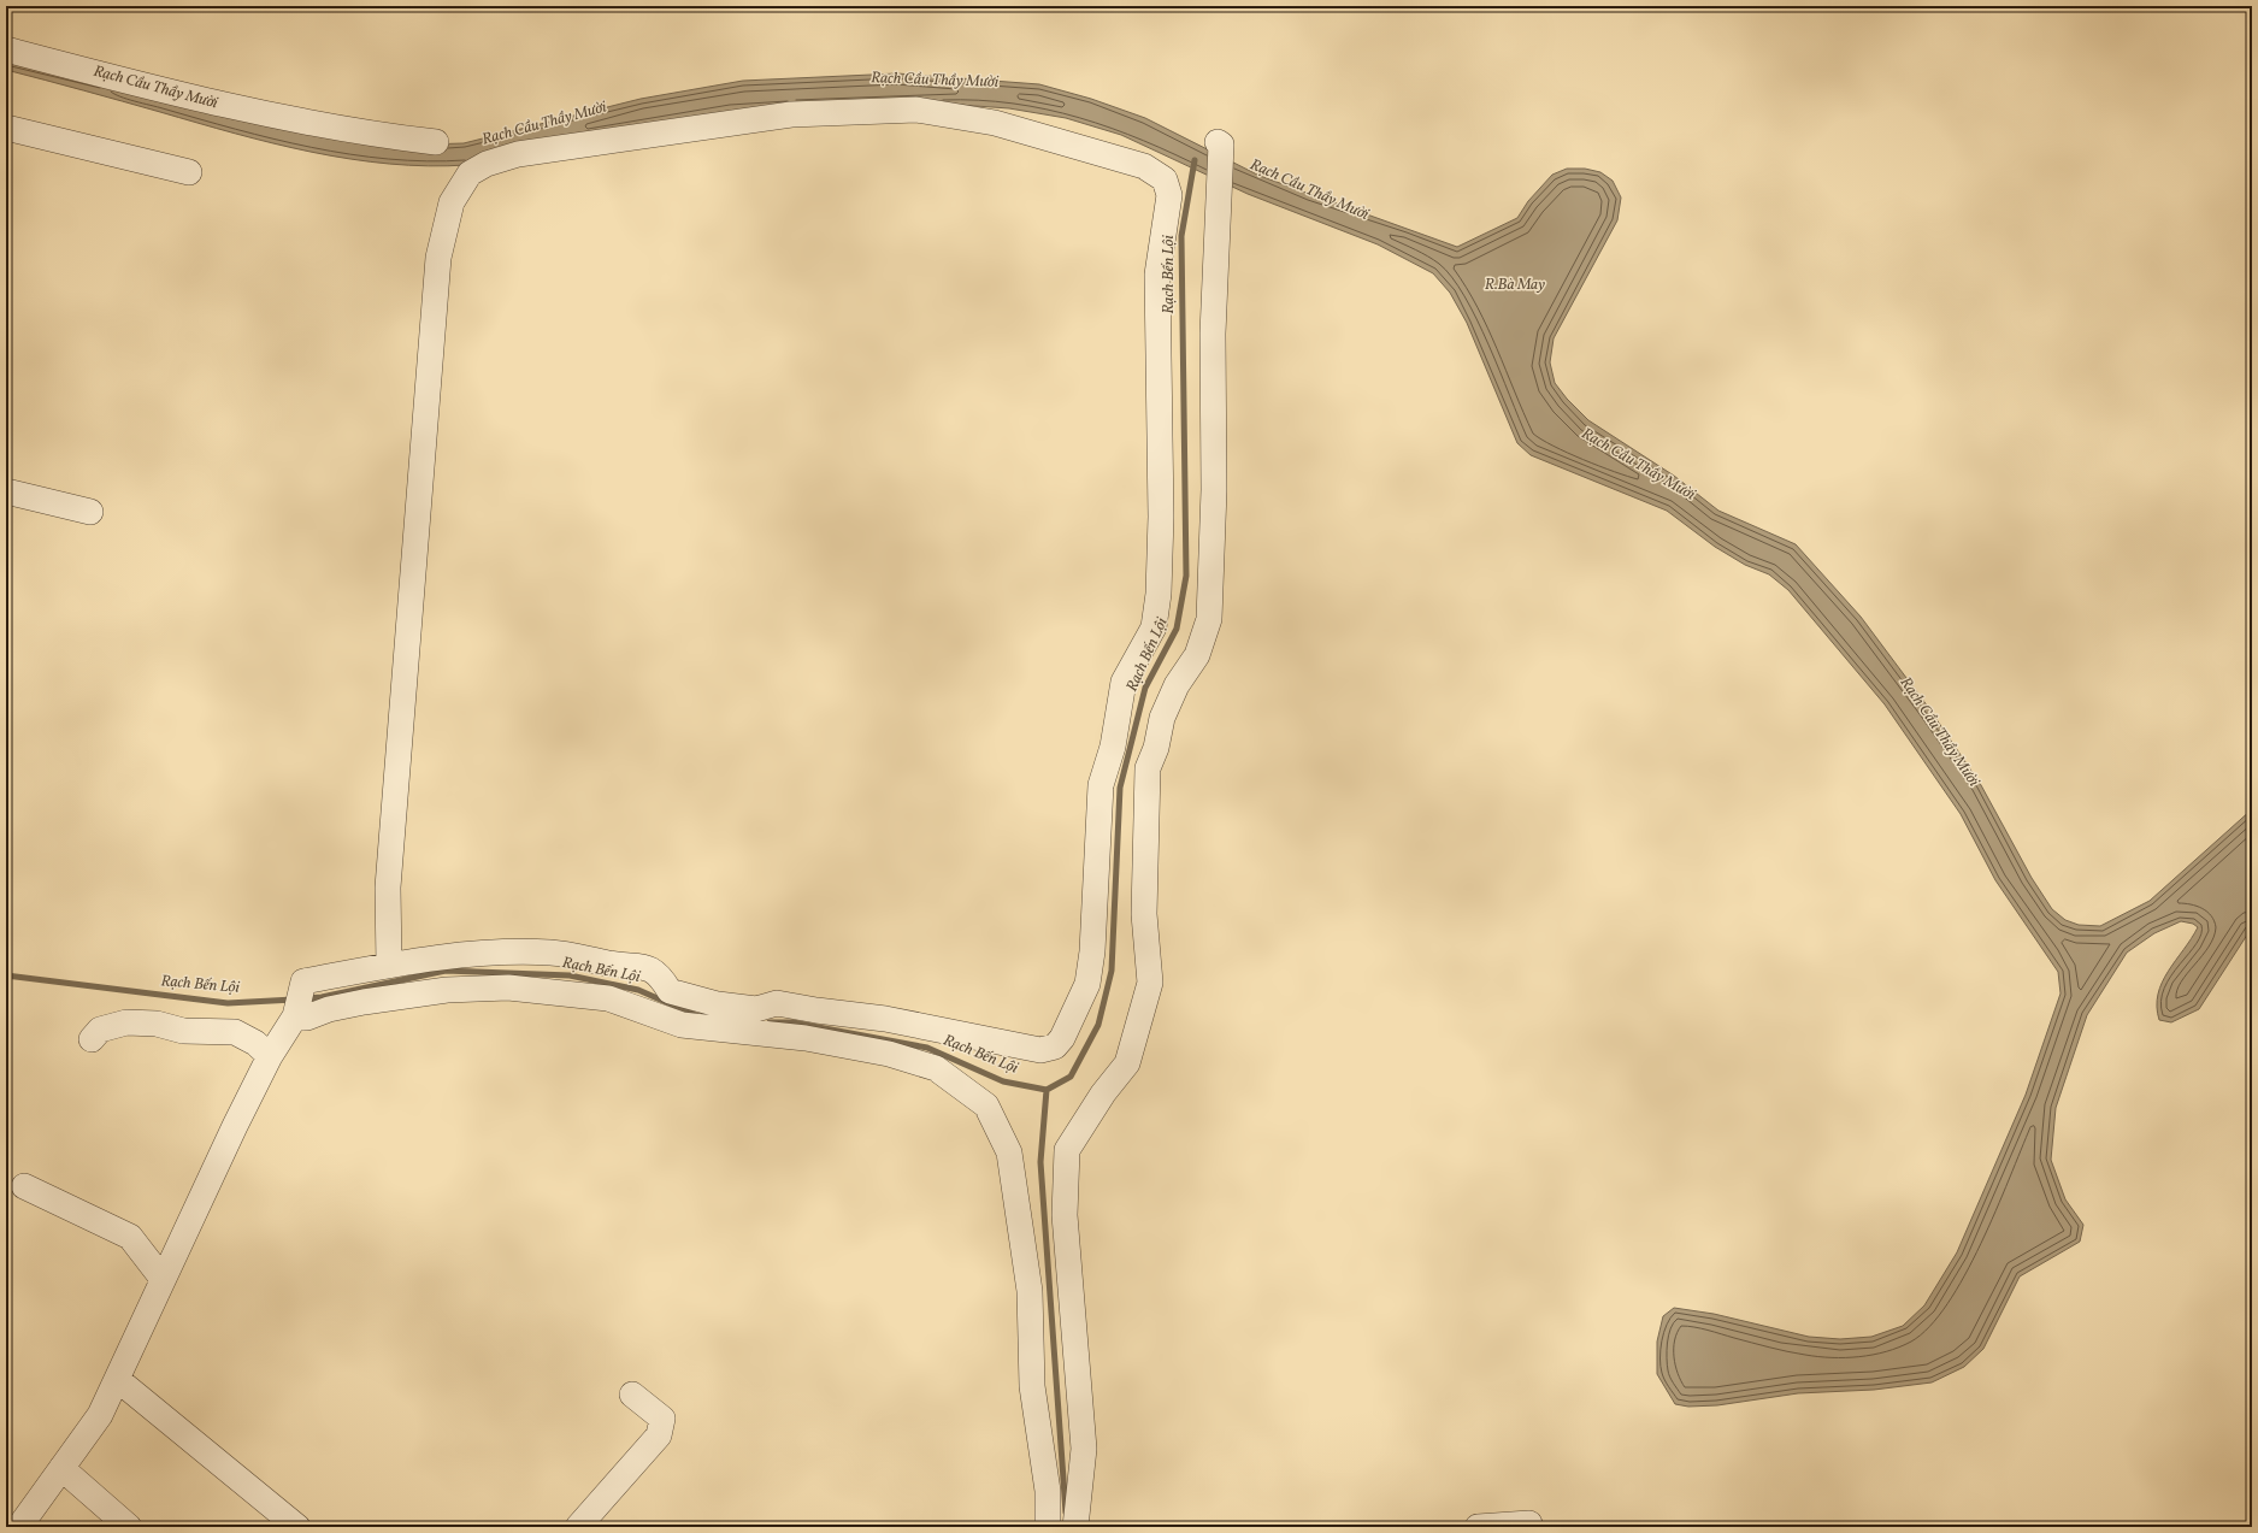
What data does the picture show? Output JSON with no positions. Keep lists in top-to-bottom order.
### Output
{
  "water": ["Rạch Cầu Thầy Mười", "Rạch Bến Lội", "R.Bà May"]
}
